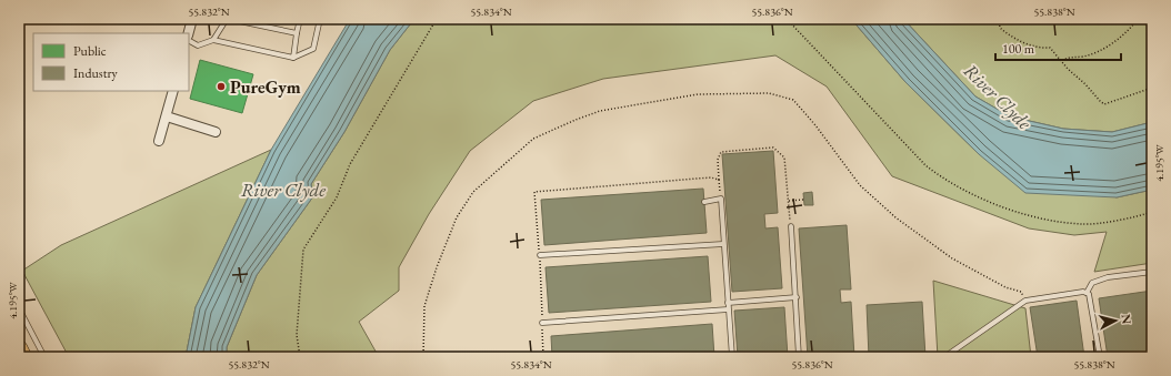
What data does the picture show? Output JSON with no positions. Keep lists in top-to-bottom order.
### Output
{
  "water": ["River Clyde"],
  "places": ["PureGym"],
  "legend": ["Public", "Industry"],
  "scale_bar": "100 m",
  "north": "right",
  "coordinates": [
    "55.832°N",
    "55.834°N",
    "55.836°N",
    "55.838°N",
    "4.195°W"
  ]
}
